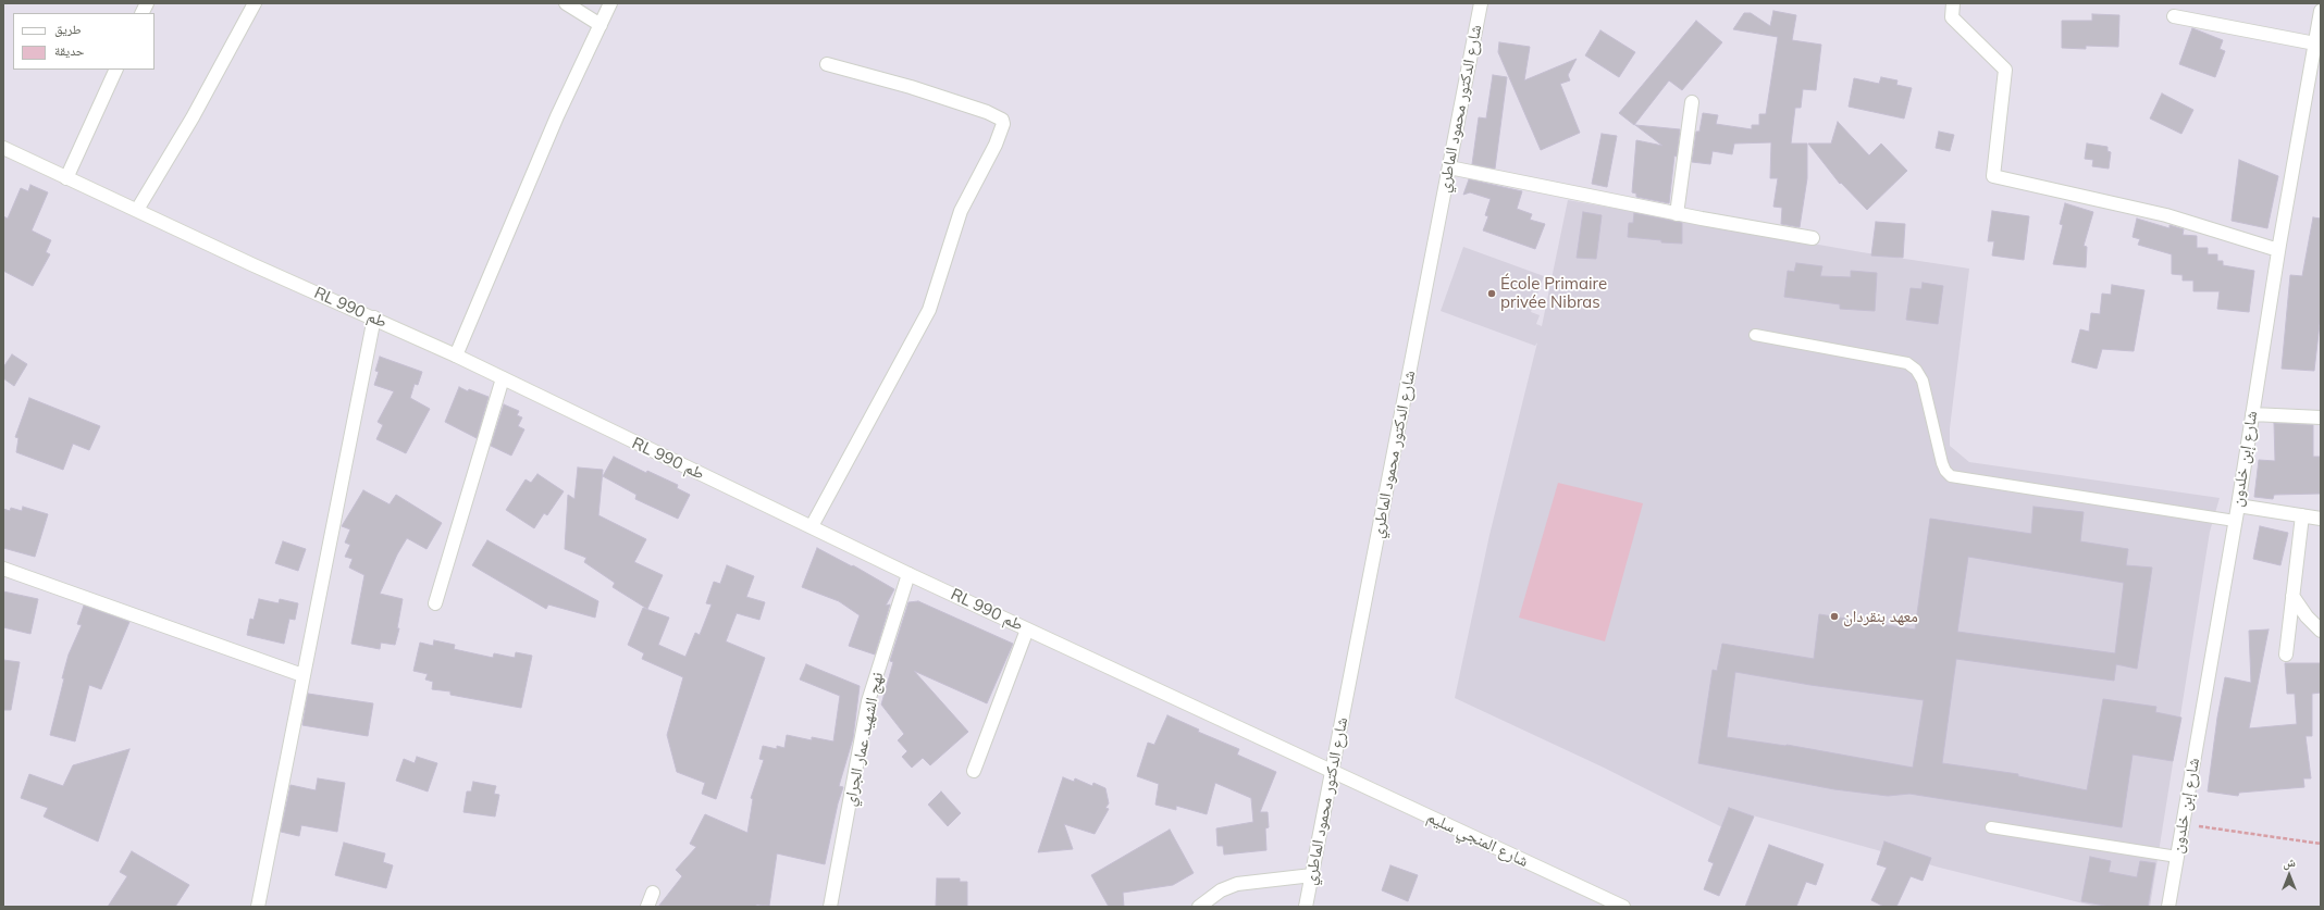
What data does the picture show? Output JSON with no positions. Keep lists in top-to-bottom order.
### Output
{
  "streets": {
    "street": [
      "شارع الدكتور محمود الماطري",
      "RL طم 990",
      "شارع إبن خلدون",
      "نهج الشهيد عمار الجراي",
      "شارع المنجي سليم"
    ]
  },
  "crossings": [
    ["شارع الدكتور محمود الماطري", "RL طم 990"],
    ["شارع الدكتور محمود الماطري", "شارع المنجي سليم"],
    ["RL طم 990", "نهج الشهيد عمار الجراي"],
    ["RL طم 990", "شارع المنجي سليم"]
  ],
  "places": ["École Primaire privée Nibras", "معهد بنقردان"],
  "legend": ["طريق", "حديقة"],
  "north": "top"
}
